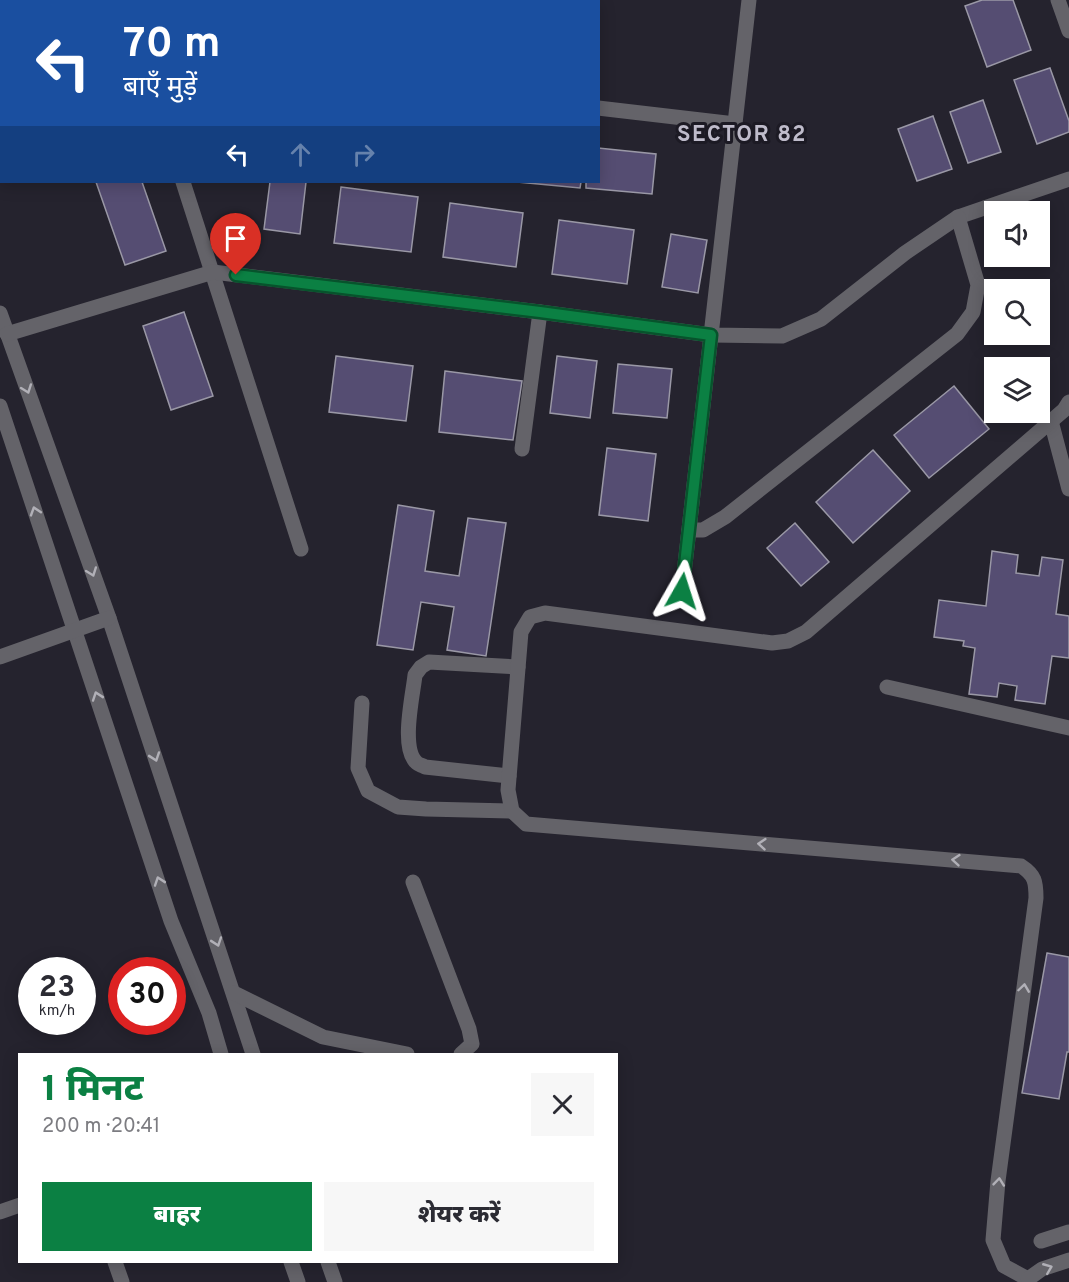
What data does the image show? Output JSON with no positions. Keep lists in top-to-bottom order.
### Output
{
  "districts": ["SECTOR 82"],
  "page": {
    "turn": ["70 m", "बाएँ मुड़ें"],
    "speed": "23 km/h",
    "limit": "30",
    "heading": ["1 मिनट", "200 m · 20:41"],
    "buttons": ["बाहर", "शेयर करें"]
  }
}
